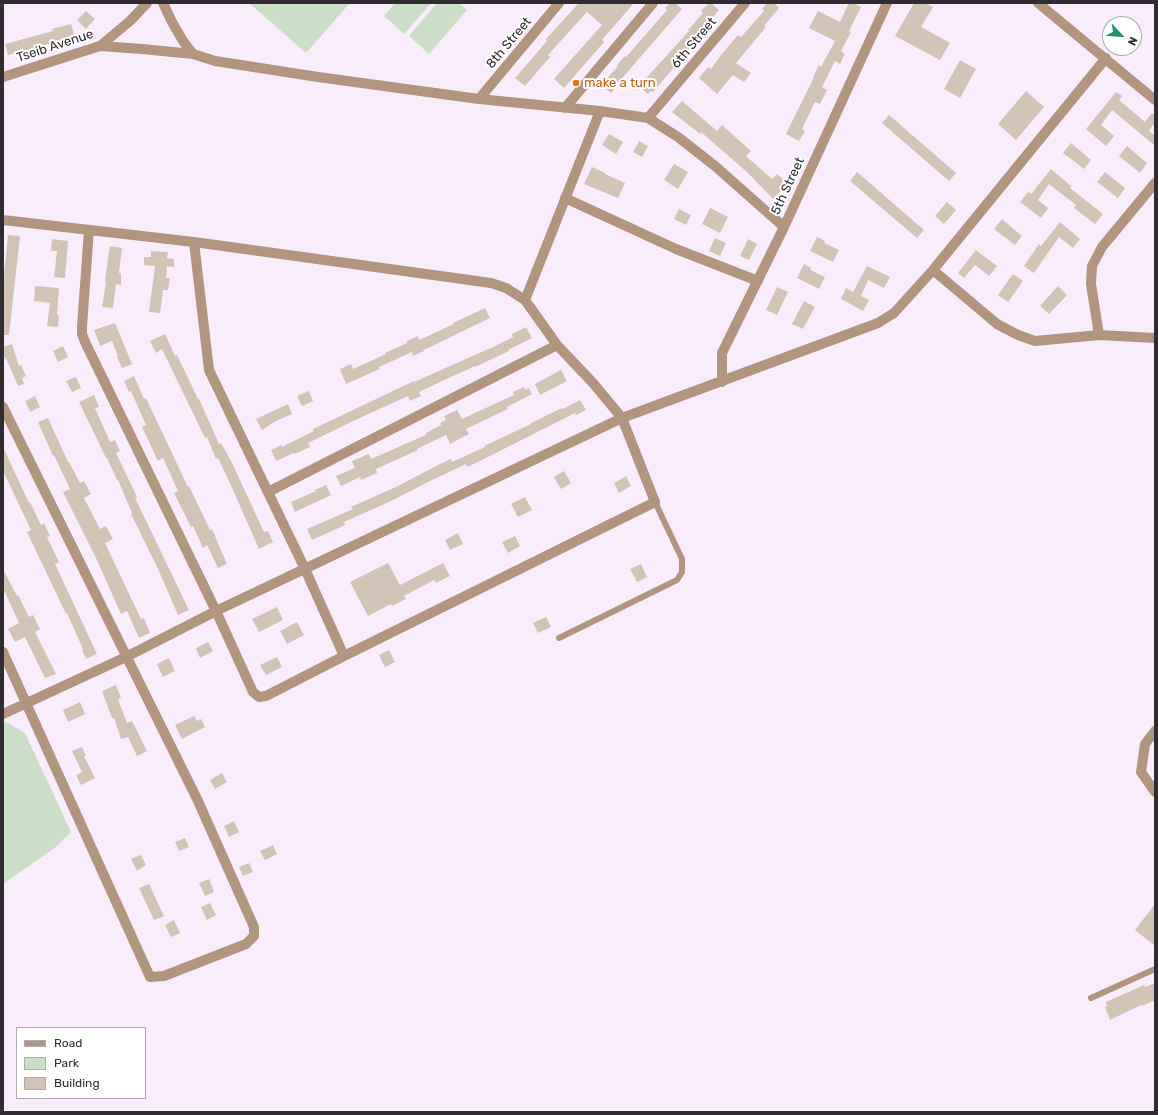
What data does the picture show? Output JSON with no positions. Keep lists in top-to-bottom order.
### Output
{
  "streets": {
    "street": [
      "8th Street",
      "6th Street",
      "Tseib Avenue",
      "5th Street"
    ]
  },
  "places": ["make a turn"],
  "legend": ["Road", "Park", "Building"],
  "north": "bottom right"
}
